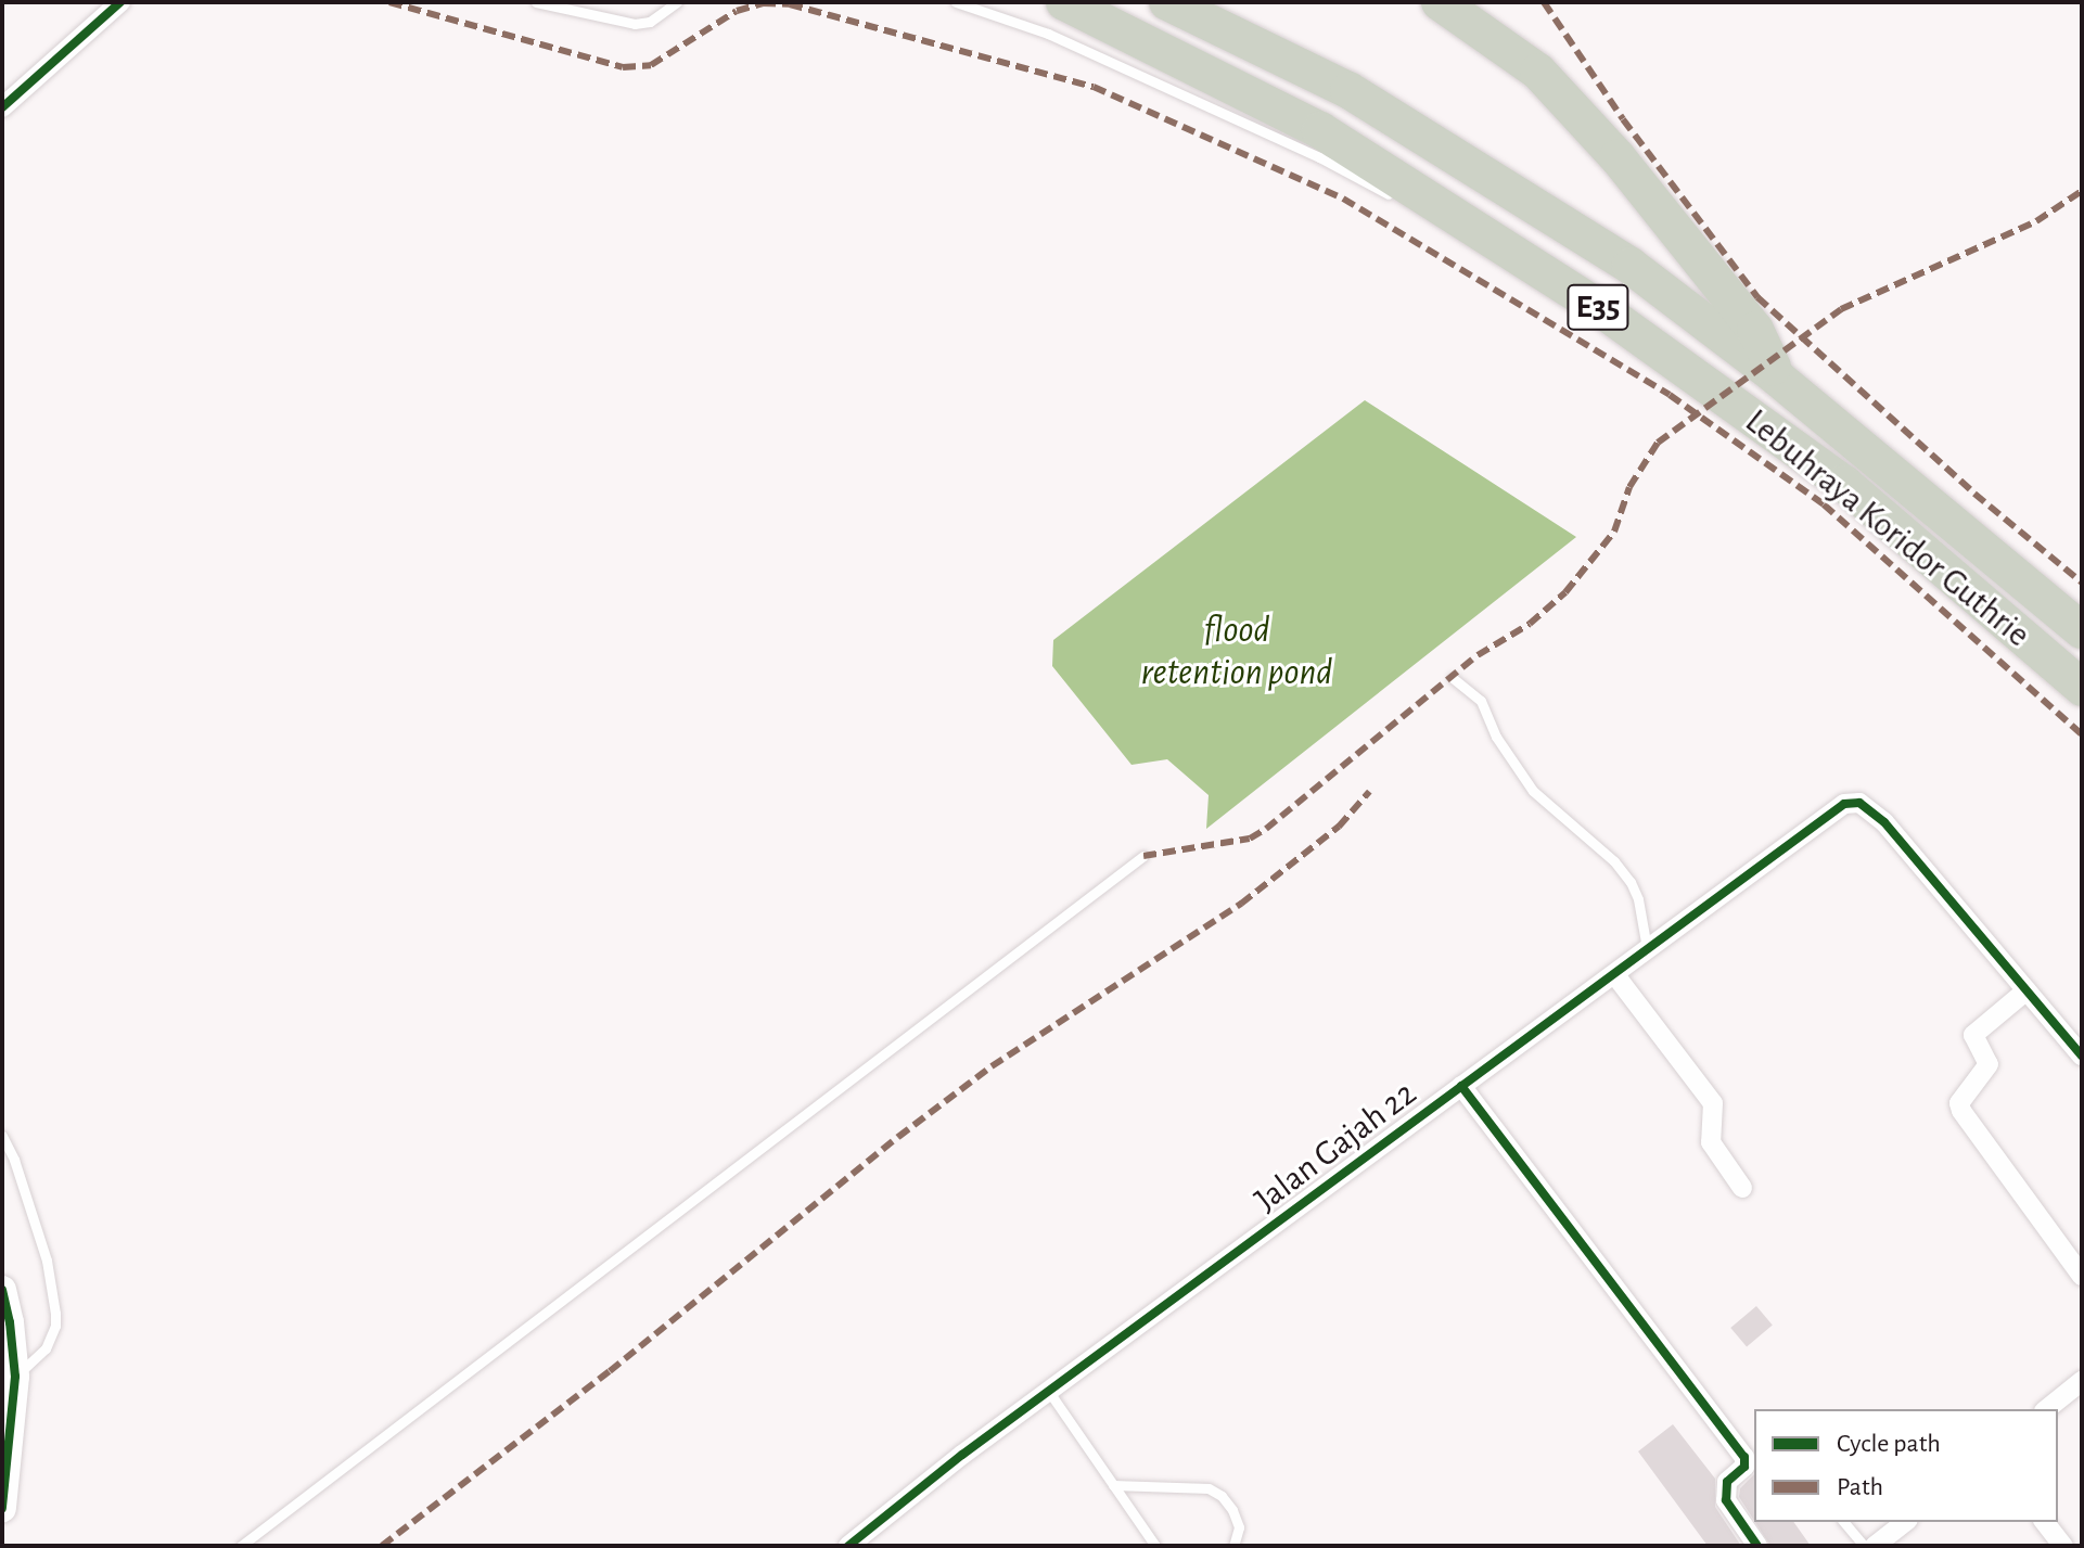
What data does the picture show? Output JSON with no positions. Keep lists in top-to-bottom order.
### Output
{
  "streets": {
    "highway": ["E35", "Lebuhraya Koridor Guthrie"],
    "street": ["Jalan Gajah 22"]
  },
  "water": ["flood retention pond"],
  "legend": ["Cycle path", "Path"]
}
